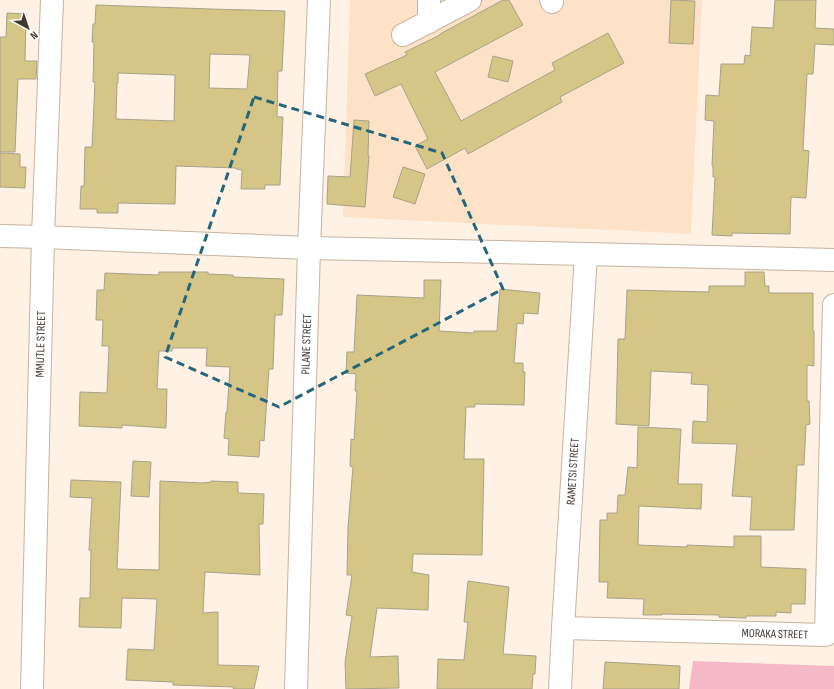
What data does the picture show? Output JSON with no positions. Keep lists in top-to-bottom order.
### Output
{
  "streets": {
    "street": [
      "MMUTLE STREET",
      "PILANE STREET",
      "RAMETSI STREET",
      "MORAKA STREET"
    ]
  },
  "crossings": [
    ["RAMETSI STREET", "MORAKA STREET"]
  ],
  "north": "bottom right"
}
